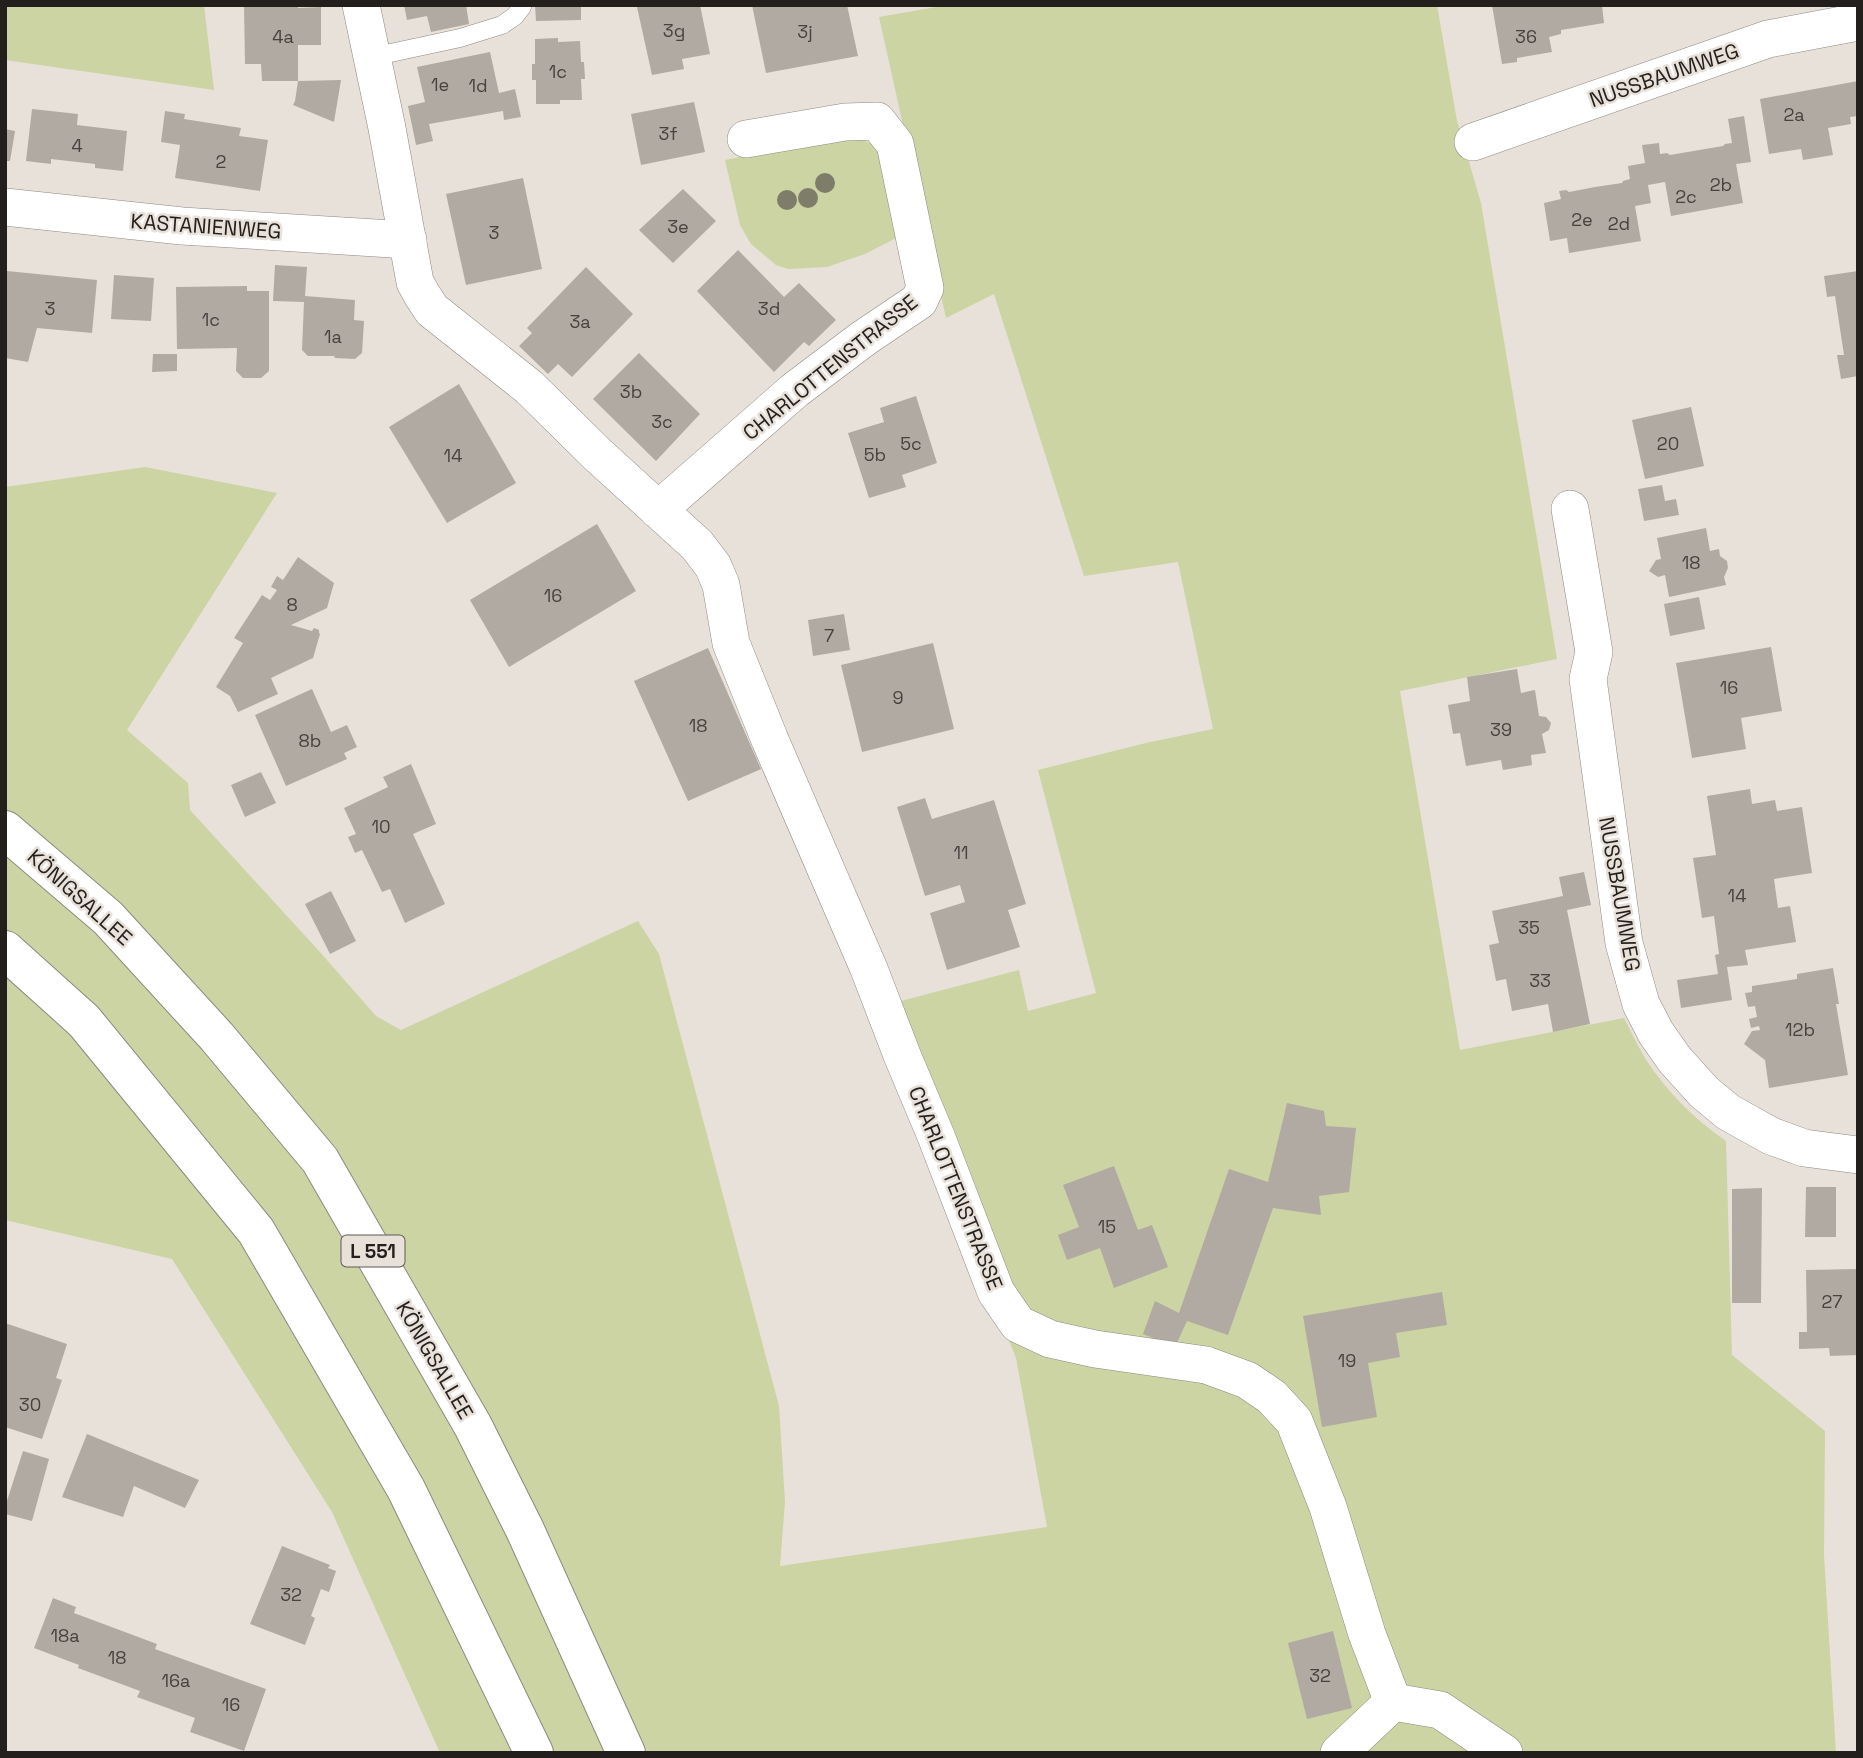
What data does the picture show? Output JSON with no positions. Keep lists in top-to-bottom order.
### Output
{
  "streets": {
    "main road": ["KÖNIGSALLEE", "L 551"],
    "street": ["NUSSBAUMWEG", "KASTANIENWEG", "CHARLOTTENSTRASSE"]
  },
  "crossings": [
    ["KASTANIENWEG", "CHARLOTTENSTRASSE"]
  ],
  "house_numbers": [
    "3g",
    "3j",
    "4a",
    "36",
    "1c",
    "1e",
    "1d",
    "2a",
    "3f",
    "4",
    "2",
    "2b",
    "2c",
    "2e",
    "2d",
    "3e",
    "3",
    "3",
    "3d",
    "1c",
    "3a",
    "1a",
    "3b",
    "3c",
    "5c",
    "20",
    "5b",
    "14",
    "18",
    "16",
    "8",
    "7",
    "16",
    "9",
    "18",
    "39",
    "8b",
    "10",
    "11",
    "14",
    "35",
    "33",
    "12b",
    "15",
    "27",
    "19",
    "30",
    "32",
    "18a",
    "18",
    "32",
    "16a",
    "16"
  ]
}
